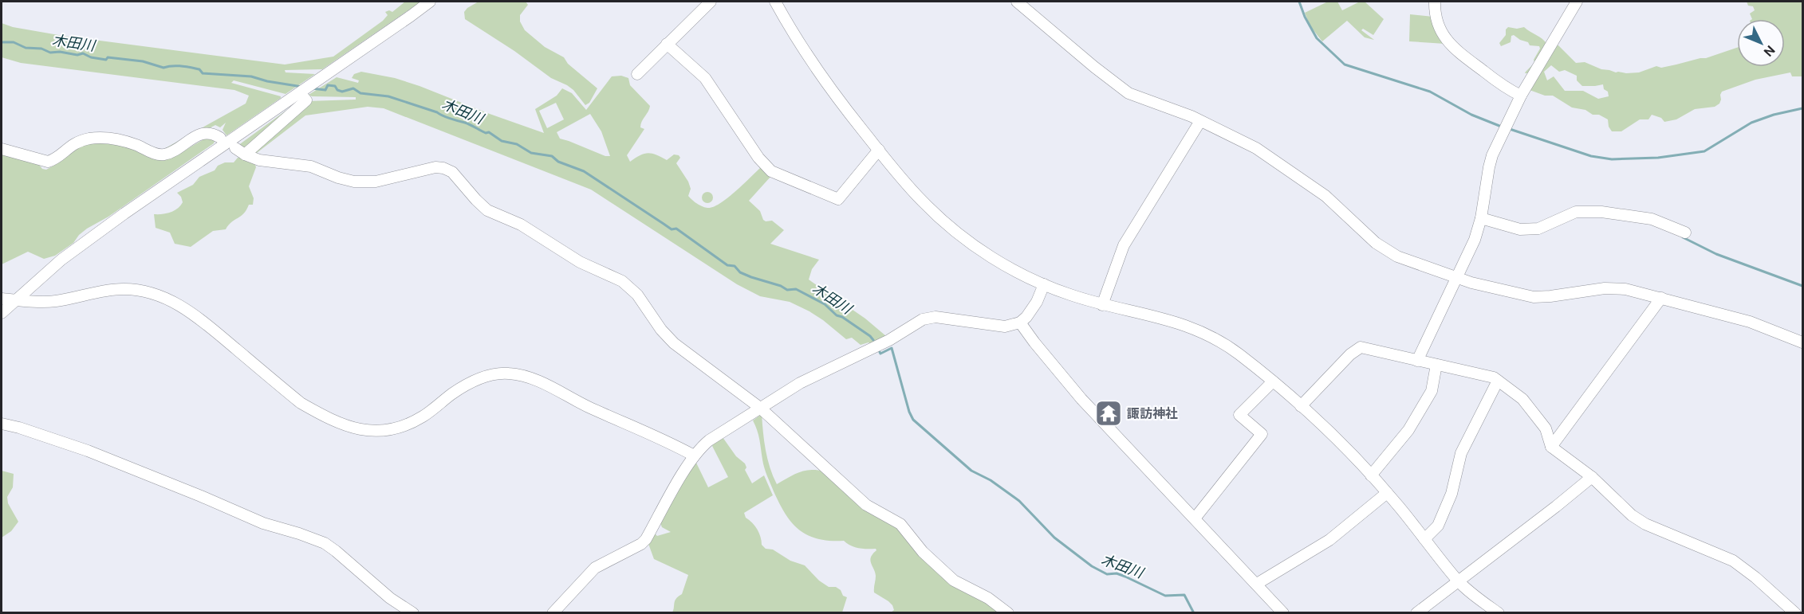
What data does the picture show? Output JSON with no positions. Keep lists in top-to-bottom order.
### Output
{
  "water": ["木田川"],
  "places": {
    "temple": ["諏訪神社"]
  },
  "north": "bottom right"
}
